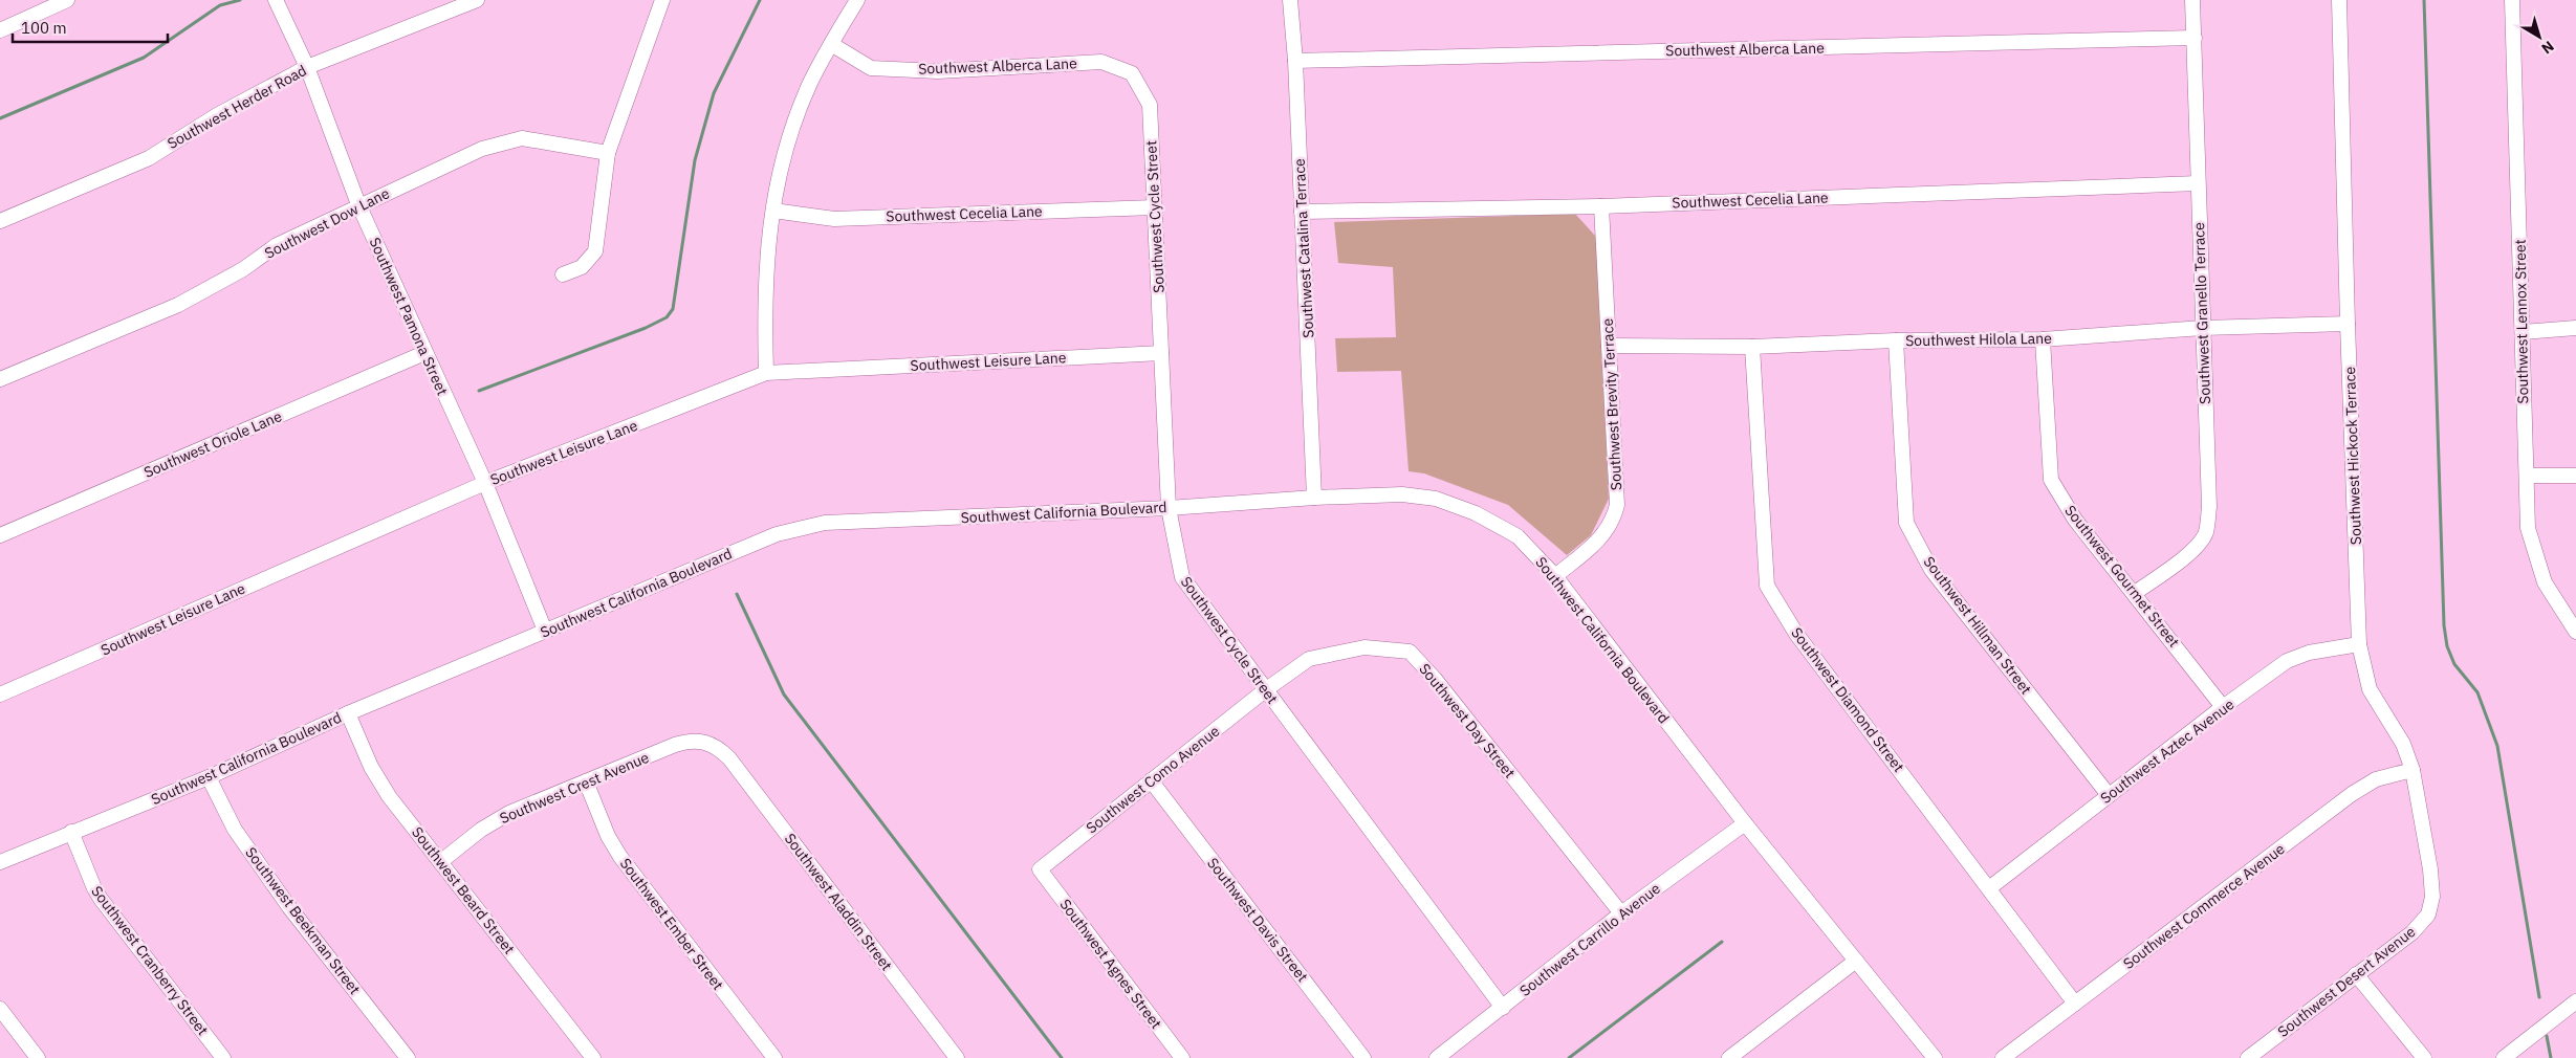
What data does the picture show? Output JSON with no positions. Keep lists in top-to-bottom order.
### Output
{
  "streets": {
    "street": [
      "Southwest Alberca Lane",
      "Southwest Herder Road",
      "Southwest Cecelia Lane",
      "Southwest Cycle Street",
      "Southwest Dow Lane",
      "Southwest Catalina Terrace",
      "Southwest Granello Terrace",
      "Southwest Pamona Street",
      "Southwest Lennox Street",
      "Southwest Hilola Lane",
      "Southwest Leisure Lane",
      "Southwest Brevity Terrace",
      "Southwest Oriole Lane",
      "Southwest Hickock Terrace",
      "Southwest California Boulevard",
      "Southwest Gourmet Street",
      "Southwest Hillman Street",
      "Southwest Diamond Street",
      "Southwest Day Street",
      "Southwest Aztec Avenue",
      "Southwest Como Avenue",
      "Southwest Crest Avenue",
      "Southwest Beard Street",
      "Southwest Aladdin Street",
      "Southwest Commerce Avenue",
      "Southwest Davis Street",
      "Southwest Beekman Street",
      "Southwest Ember Street",
      "Southwest Carrillo Avenue",
      "Southwest Cranberry Street",
      "Southwest Agnes Street",
      "Southwest Desert Avenue"
    ]
  },
  "crossings": [
    ["Southwest Alberca Lane", "Southwest Cycle Street"],
    ["Southwest Alberca Lane", "Southwest Catalina Terrace"],
    ["Southwest Alberca Lane", "Southwest Granello Terrace"],
    ["Southwest Herder Road", "Southwest Pamona Street"],
    ["Southwest Cecelia Lane", "Southwest Cycle Street"],
    ["Southwest Cecelia Lane", "Southwest Catalina Terrace"],
    ["Southwest Cecelia Lane", "Southwest Granello Terrace"],
    ["Southwest Cecelia Lane", "Southwest Brevity Terrace"],
    ["Southwest Cycle Street", "Southwest Leisure Lane"],
    ["Southwest Cycle Street", "Southwest California Boulevard"],
    ["Southwest Cycle Street", "Southwest Day Street"],
    ["Southwest Cycle Street", "Southwest Como Avenue"],
    ["Southwest Cycle Street", "Southwest Carrillo Avenue"],
    ["Southwest Dow Lane", "Southwest Pamona Street"],
    ["Southwest Catalina Terrace", "Southwest California Boulevard"],
    ["Southwest Granello Terrace", "Southwest Hilola Lane"],
    ["Southwest Granello Terrace", "Southwest Gourmet Street"],
    ["Southwest Pamona Street", "Southwest Leisure Lane"],
    ["Southwest Pamona Street", "Southwest Oriole Lane"],
    ["Southwest Pamona Street", "Southwest California Boulevard"],
    ["Southwest Hilola Lane", "Southwest Brevity Terrace"],
    ["Southwest Hilola Lane", "Southwest Hickock Terrace"],
    ["Southwest Hilola Lane", "Southwest Gourmet Street"],
    ["Southwest Hilola Lane", "Southwest Hillman Street"],
    ["Southwest Hilola Lane", "Southwest Diamond Street"],
    ["Southwest Brevity Terrace", "Southwest California Boulevard"],
    ["Southwest Hickock Terrace", "Southwest Aztec Avenue"],
    ["Southwest Hickock Terrace", "Southwest Commerce Avenue"],
    ["Southwest Hickock Terrace", "Southwest Desert Avenue"],
    ["Southwest California Boulevard", "Southwest Beard Street"],
    ["Southwest California Boulevard", "Southwest Beekman Street"],
    ["Southwest California Boulevard", "Southwest Carrillo Avenue"],
    ["Southwest California Boulevard", "Southwest Cranberry Street"],
    ["Southwest Gourmet Street", "Southwest Aztec Avenue"],
    ["Southwest Hillman Street", "Southwest Aztec Avenue"],
    ["Southwest Diamond Street", "Southwest Aztec Avenue"],
    ["Southwest Diamond Street", "Southwest Commerce Avenue"],
    ["Southwest Day Street", "Southwest Como Avenue"],
    ["Southwest Day Street", "Southwest Carrillo Avenue"],
    ["Southwest Como Avenue", "Southwest Davis Street"],
    ["Southwest Como Avenue", "Southwest Agnes Street"],
    ["Southwest Crest Avenue", "Southwest Beard Street"],
    ["Southwest Crest Avenue", "Southwest Aladdin Street"],
    ["Southwest Crest Avenue", "Southwest Ember Street"]
  ],
  "scale_bar": "100 m",
  "north": "bottom right"
}
